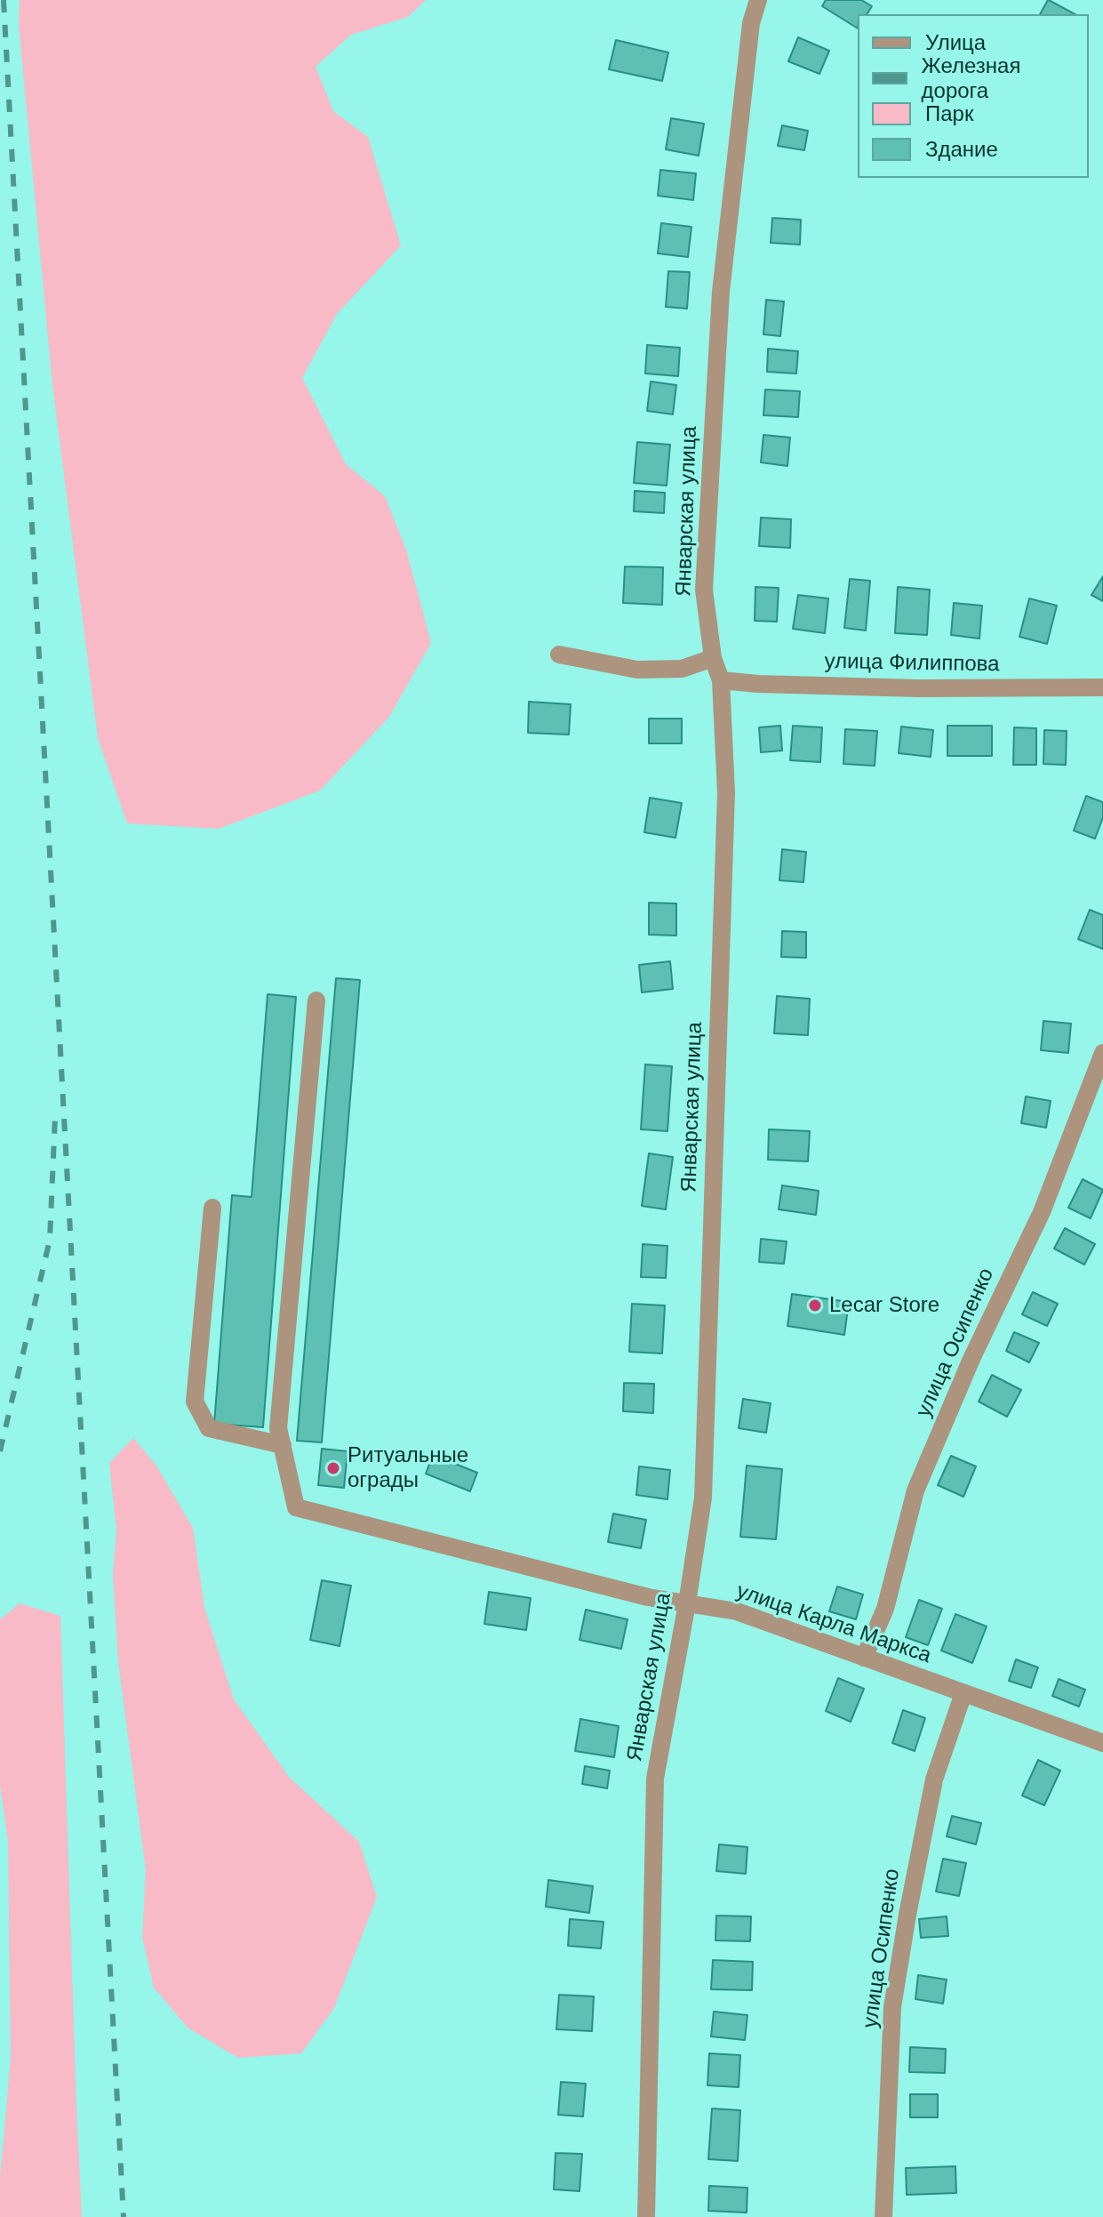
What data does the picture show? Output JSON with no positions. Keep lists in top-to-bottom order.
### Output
{
  "streets": {
    "street": [
      "Январская улица",
      "улица Филиппова",
      "улица Осипенко",
      "улица Карла Маркса"
    ]
  },
  "crossings": [
    ["Январская улица", "улица Филиппова"],
    ["Январская улица", "улица Карла Маркса"],
    ["улица Осипенко", "улица Карла Маркса"]
  ],
  "places": ["Lecar Store", "Ритуальные ограды"],
  "legend": [
    "Улица",
    "Железная дорога",
    "Парк",
    "Здание"
  ]
}
